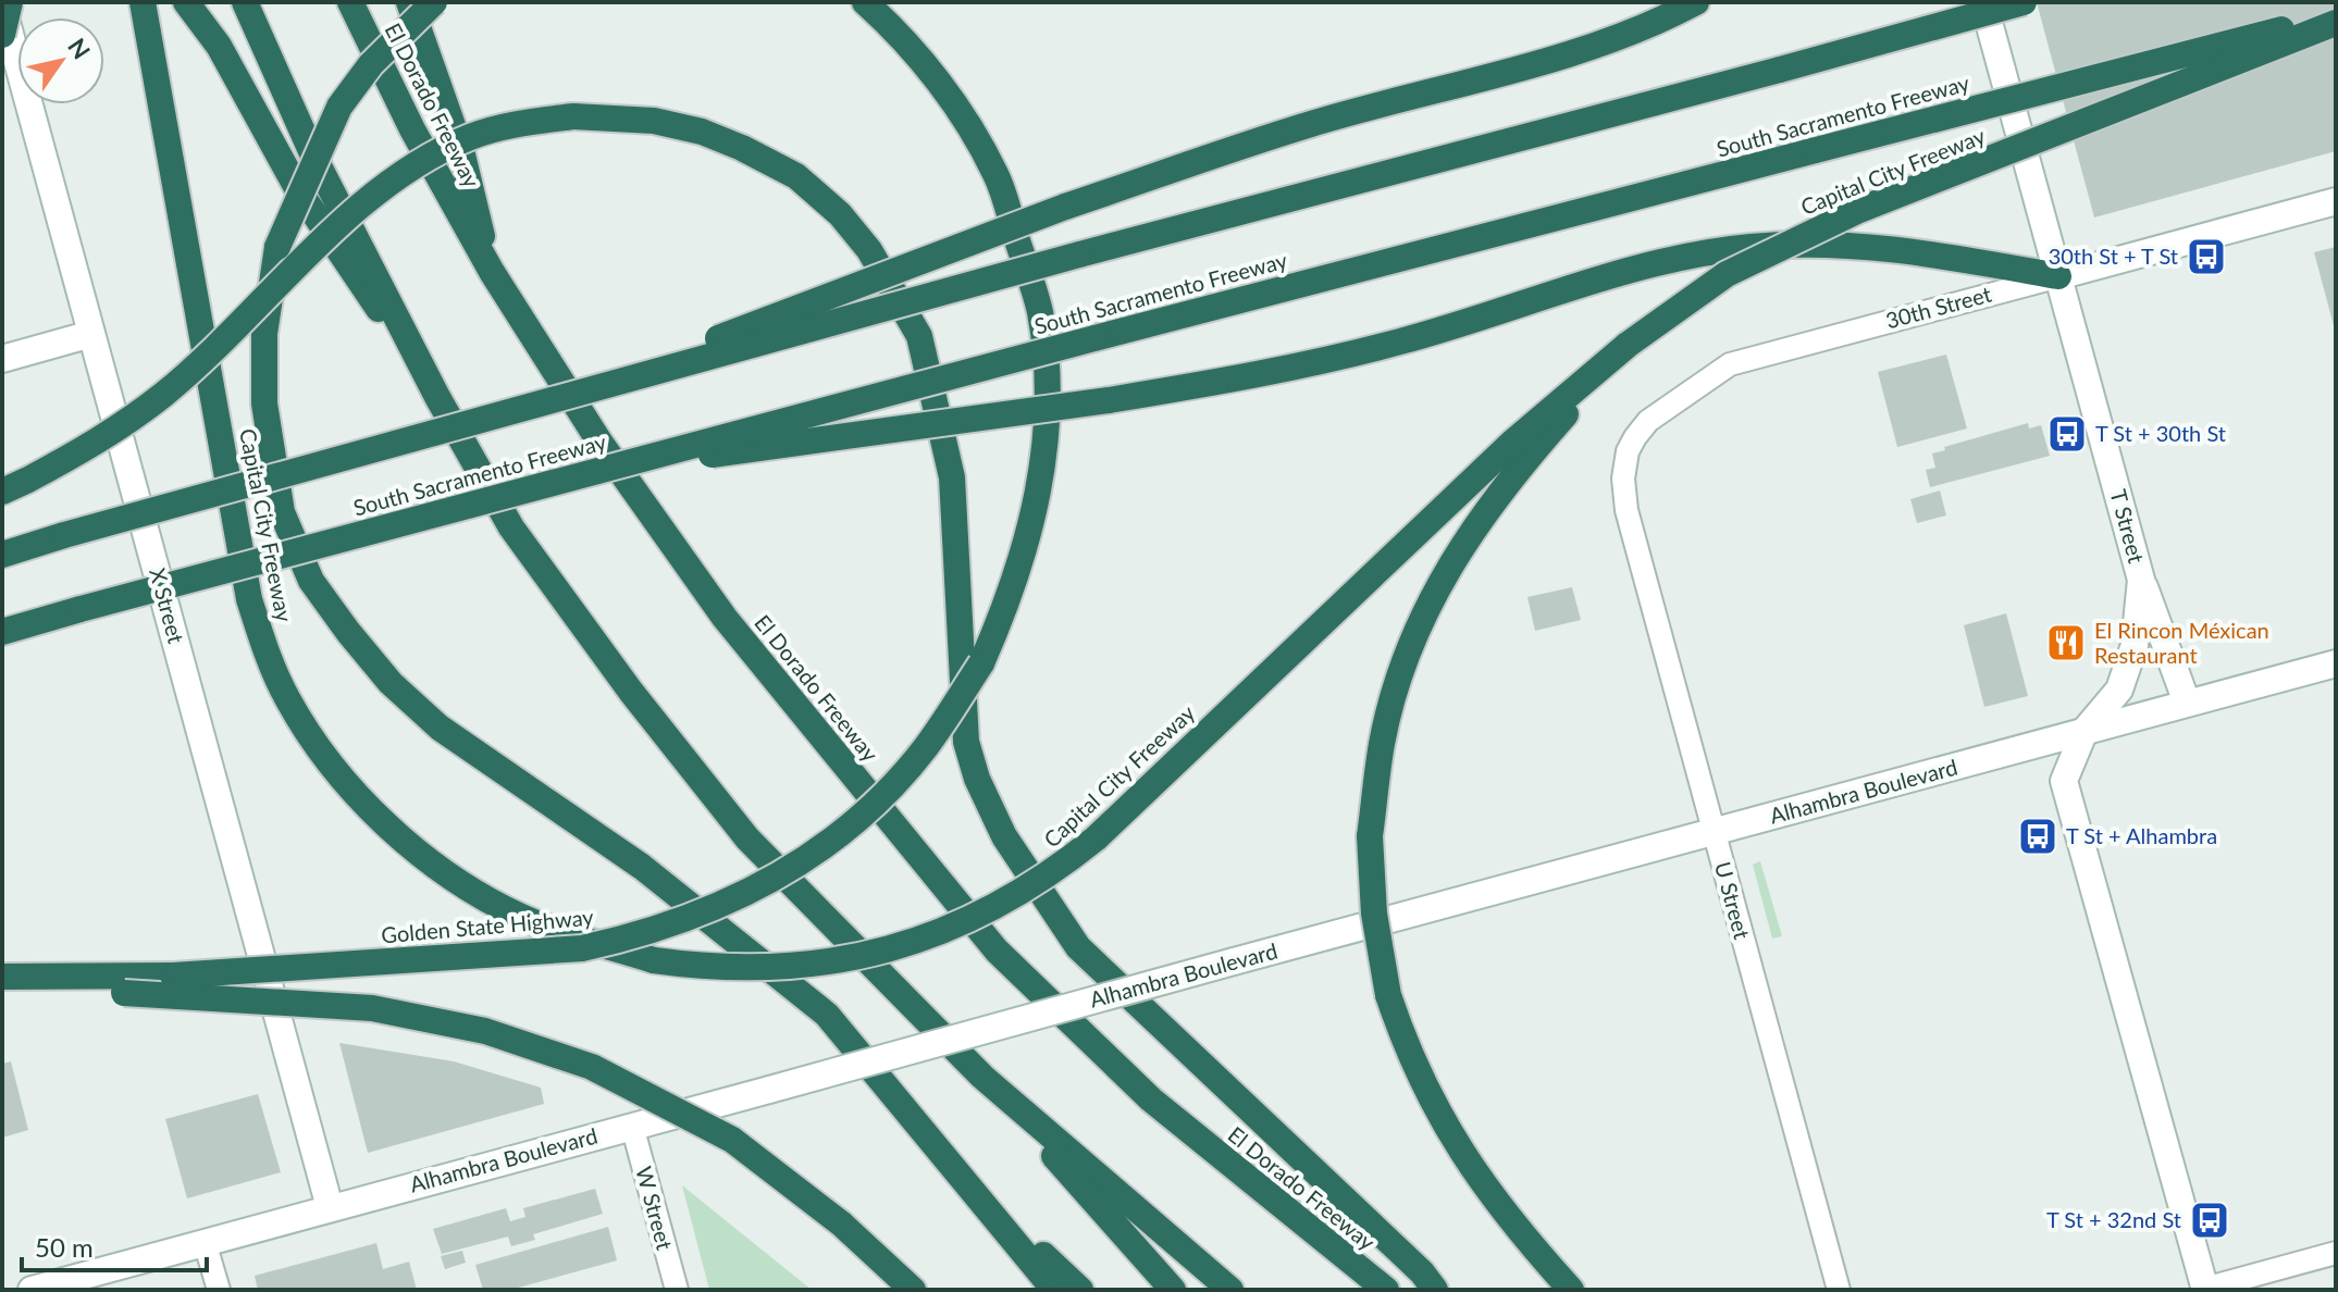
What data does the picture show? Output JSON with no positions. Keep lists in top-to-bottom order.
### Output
{
  "streets": {
    "highway": [
      "El Dorado Freeway",
      "South Sacramento Freeway",
      "Capital City Freeway",
      "Golden State Highway"
    ],
    "main road": [
      "30th Street",
      "T Street",
      "X Street",
      "Alhambra Boulevard"
    ],
    "street": ["U Street", "W Street"]
  },
  "crossings": [
    ["30th Street", "T Street"],
    ["30th Street", "U Street"],
    ["T Street", "Alhambra Boulevard"],
    ["X Street", "Alhambra Boulevard"],
    ["Alhambra Boulevard", "U Street"],
    ["Alhambra Boulevard", "W Street"]
  ],
  "places": {
    "bus stop": [
      "30th St + T St",
      "T St + 30th St",
      "T St + Alhambra",
      "T St + 32nd St"
    ],
    "restaurant": ["El Rincon Méxican Restaurant"]
  },
  "scale_bar": "50 m",
  "north": "top right"
}
